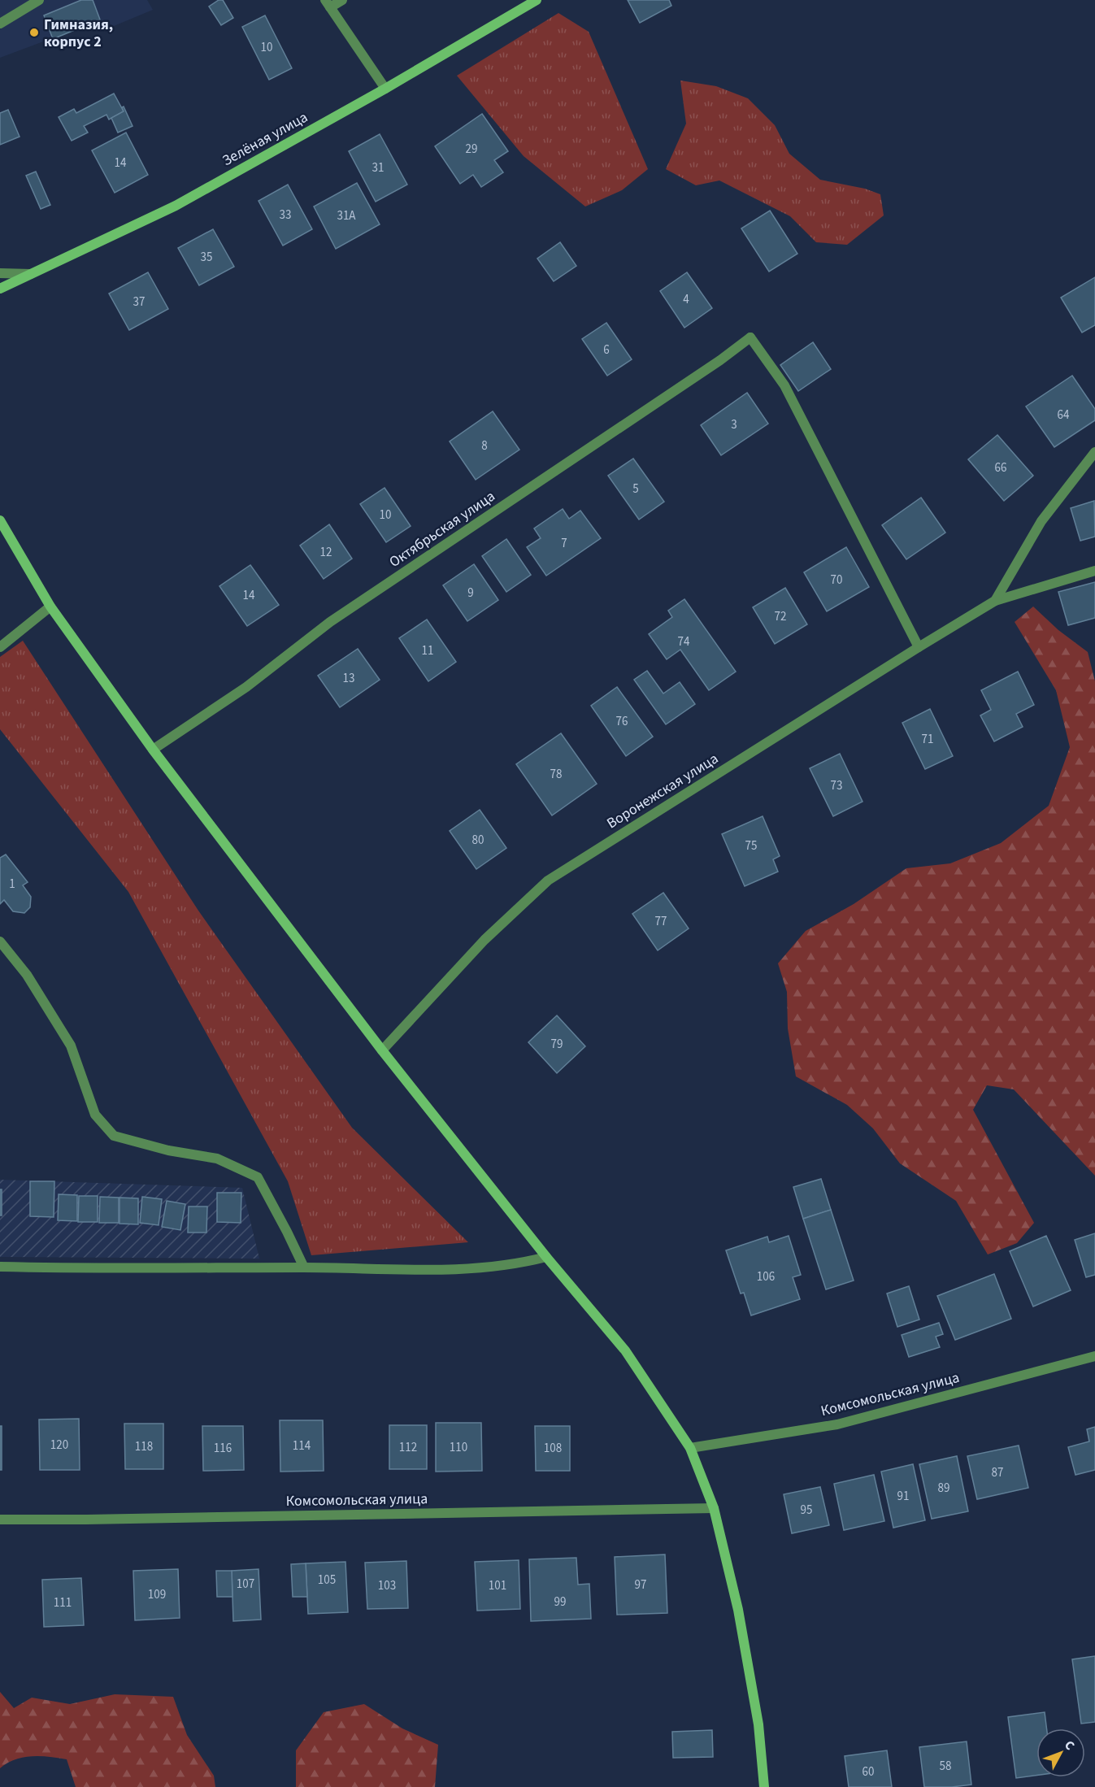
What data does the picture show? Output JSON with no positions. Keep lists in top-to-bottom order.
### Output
{
  "streets": {
    "street": [
      "Зелёная улица",
      "Октябрьская улица",
      "Воронежская улица",
      "Комсомольская улица"
    ]
  },
  "crossings": [
    ["Октябрьская улица", "Воронежская улица"]
  ],
  "places": ["Гимназия, корпус 2"],
  "house_numbers": [
    "10",
    "29",
    "14",
    "31",
    "33",
    "31А",
    "35",
    "4",
    "37",
    "6",
    "64",
    "3",
    "8",
    "66",
    "5",
    "10",
    "7",
    "12",
    "70",
    "9",
    "14",
    "72",
    "74",
    "11",
    "13",
    "76",
    "71",
    "78",
    "73",
    "80",
    "75",
    "1",
    "77",
    "79",
    "106",
    "120",
    "114",
    "118",
    "112",
    "110",
    "116",
    "108",
    "87",
    "89",
    "91",
    "95",
    "105",
    "107",
    "97",
    "103",
    "101",
    "109",
    "99",
    "111",
    "58",
    "60"
  ],
  "north": "top right"
}
